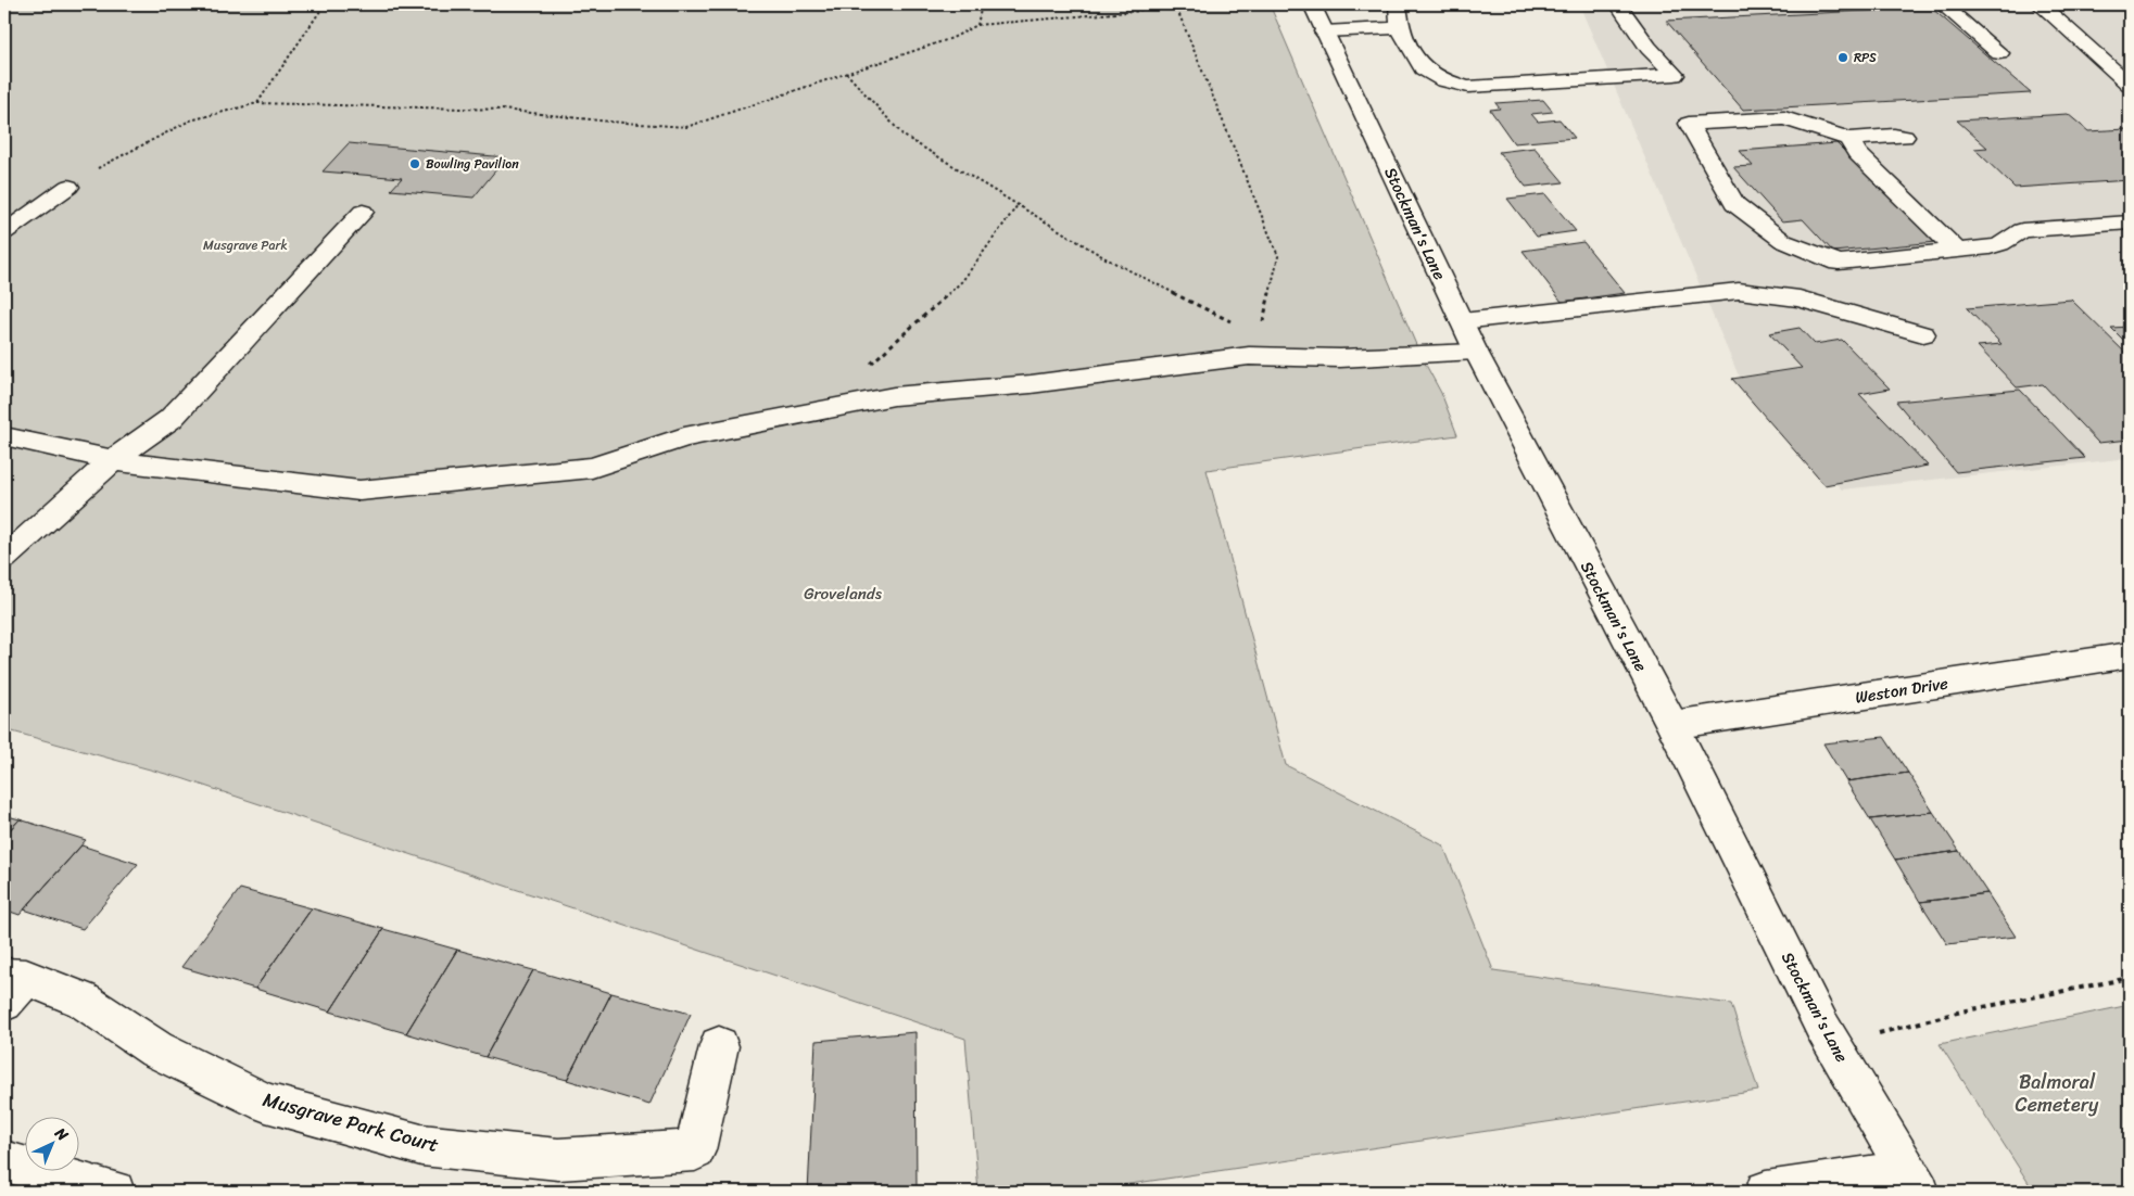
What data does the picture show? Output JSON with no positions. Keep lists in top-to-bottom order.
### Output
{
  "streets": {
    "main road": ["Stockman's Lane", "Weston Drive", "Musgrave Park Court"]
  },
  "crossings": [
    ["Stockman's Lane", "Weston Drive"]
  ],
  "parks": ["Musgrave Park", "Grovelands", "Balmoral Cemetery"],
  "places": ["RPS", "Bowling Pavilion"],
  "north": "top right"
}
